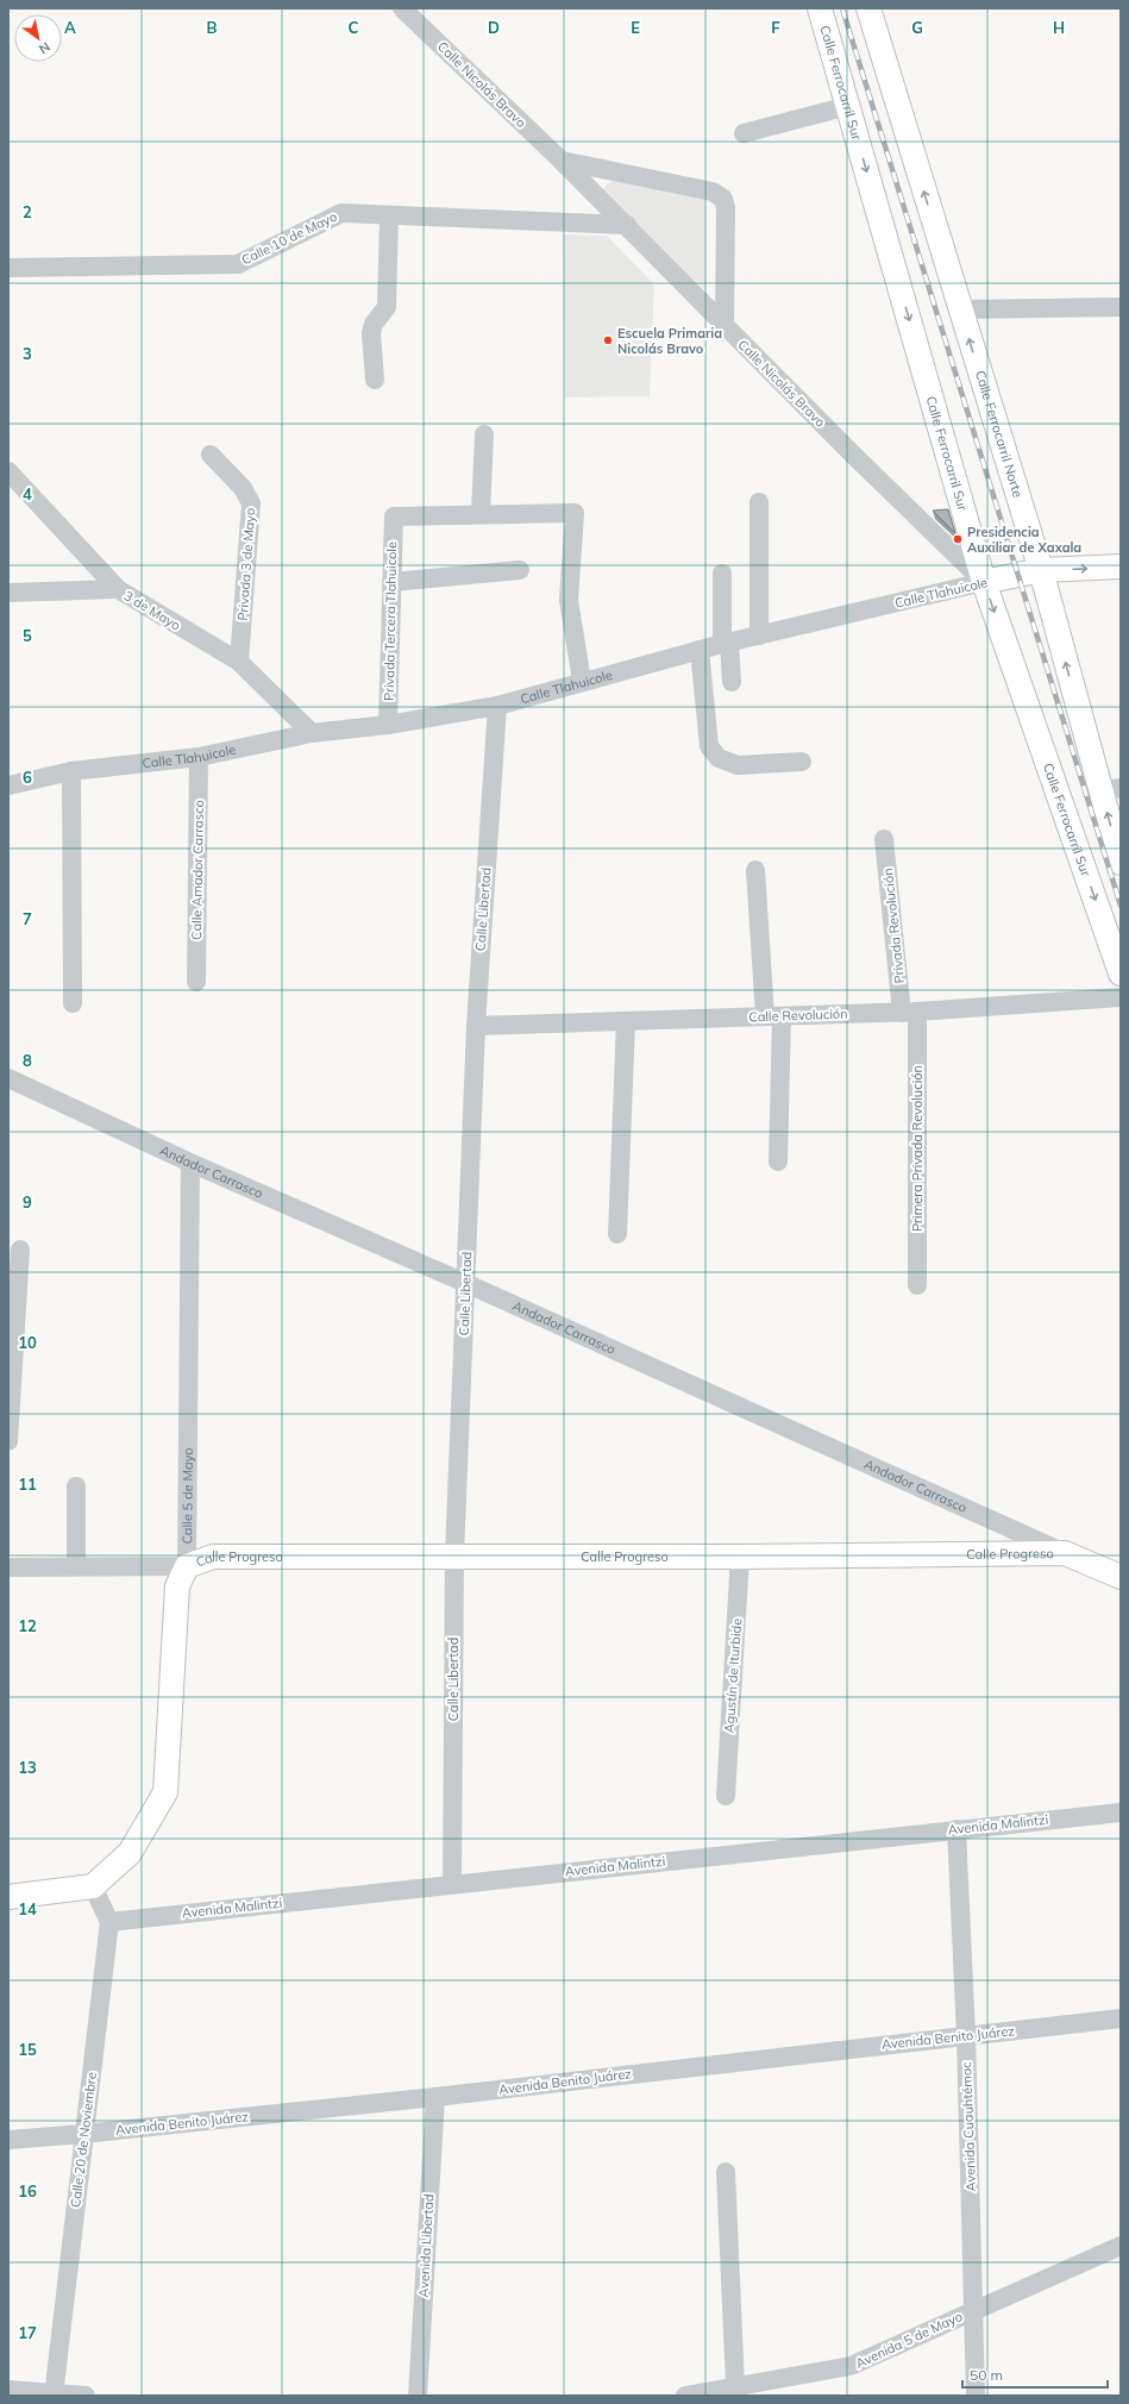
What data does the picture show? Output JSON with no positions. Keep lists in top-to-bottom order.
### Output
{
  "streets": {
    "main road": [
      "Calle Ferrocarril Sur",
      "Calle Ferrocarril Norte",
      "Calle Tlahuicole",
      "Andador Carrasco",
      "Calle 5 de Mayo",
      "Calle Progreso"
    ],
    "street": [
      "Calle Nicolás Bravo",
      "Calle 10 de Mayo",
      "Privada 3 de Mayo",
      "3 de Mayo",
      "Privada Tercera Tlahuicole",
      "Calle Amador Carrasco",
      "Calle Libertad",
      "Privada Revolución",
      "Calle Revolución",
      "Primera Privada Revolución",
      "Agustín de Iturbide",
      "Avenida Malintzi",
      "Avenida Benito Juárez",
      "Avenida Cuauhtémoc",
      "Calle 20 de Noviembre",
      "Avenida Libertad",
      "Avenida 5 de Mayo"
    ]
  },
  "crossings": [
    ["Calle Ferrocarril Sur", "Calle Nicolás Bravo"],
    ["Calle Ferrocarril Sur", "Calle Tlahuicole"],
    ["Calle Nicolás Bravo", "Calle 10 de Mayo"],
    ["Calle Nicolás Bravo", "Calle Tlahuicole"],
    ["Calle Ferrocarril Norte", "Calle Tlahuicole"],
    ["Privada 3 de Mayo", "3 de Mayo"],
    ["Calle Tlahuicole", "3 de Mayo"],
    ["Calle Tlahuicole", "Privada Tercera Tlahuicole"],
    ["Calle Tlahuicole", "Calle Amador Carrasco"],
    ["Calle Tlahuicole", "Calle Libertad"],
    ["Calle Libertad", "Calle Revolución"],
    ["Calle Libertad", "Andador Carrasco"],
    ["Calle Libertad", "Calle Progreso"],
    ["Calle Libertad", "Avenida Malintzi"],
    ["Privada Revolución", "Calle Revolución"],
    ["Privada Revolución", "Primera Privada Revolución"],
    ["Calle Revolución", "Primera Privada Revolución"],
    ["Andador Carrasco", "Calle 5 de Mayo"],
    ["Andador Carrasco", "Calle Progreso"],
    ["Calle 5 de Mayo", "Calle Progreso"],
    ["Calle Progreso", "Agustín de Iturbide"],
    ["Avenida Malintzi", "Avenida Cuauhtémoc"],
    ["Avenida Malintzi", "Calle 20 de Noviembre"],
    ["Avenida Benito Juárez", "Avenida Cuauhtémoc"],
    ["Avenida Benito Juárez", "Calle 20 de Noviembre"],
    ["Avenida Benito Juárez", "Avenida Libertad"],
    ["Avenida Cuauhtémoc", "Avenida 5 de Mayo"]
  ],
  "one_way": ["Calle Ferrocarril Sur", "Calle Ferrocarril Norte"],
  "places": ["Escuela Primaria Nicolás Bravo", "Presidencia Auxiliar de Xaxala"],
  "scale_bar": "50 m",
  "north": "bottom right",
  "grid": {
    "columns": [
      "A",
      "B",
      "C",
      "D",
      "E",
      "F",
      "G",
      "H"
    ],
    "rows": [
      "2",
      "3",
      "4",
      "5",
      "6",
      "7",
      "8",
      "9",
      "10",
      "11",
      "12",
      "13",
      "14",
      "15",
      "16",
      "17"
    ]
  }
}
